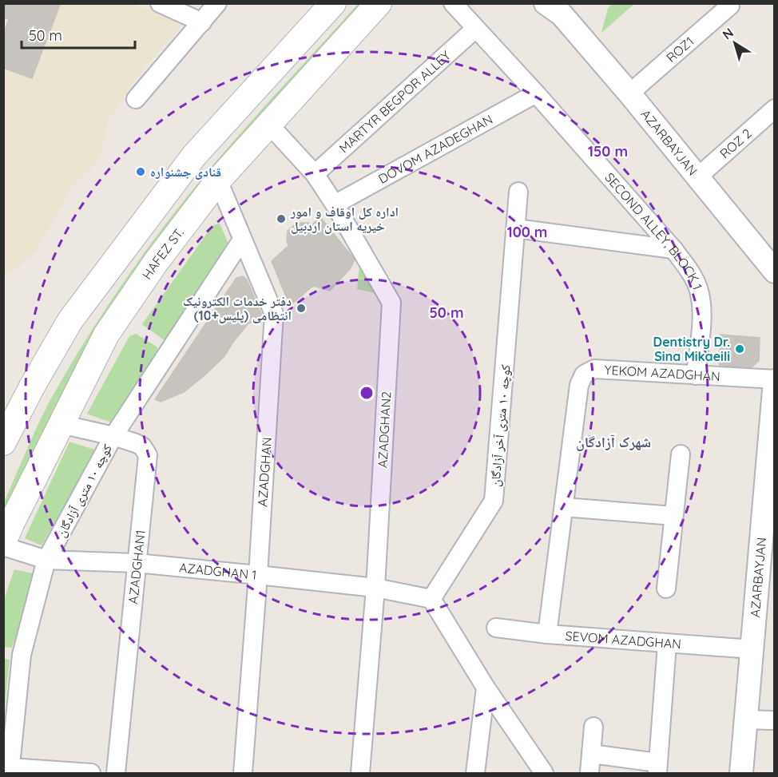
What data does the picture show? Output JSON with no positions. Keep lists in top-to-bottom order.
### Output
{
  "streets": {
    "main road": ["HAFEZ ST."],
    "street": [
      "ROZ1",
      "MARTYR BEGPOR ALLEY",
      "AZARBAYJAN",
      "ROZ 2",
      "DOVOM AZADEGHAN",
      "SECOND ALLEY, BLOCK 1",
      "YEKOM AZADGHAN",
      "کوچه ۱۰ متری آخر آزادگان",
      "AZADGHAN2",
      "AZADGHAN",
      "کوچه ۱۰ متری آزادگان",
      "AZADGHAN1",
      "AZADGHAN 1",
      "SEVOM AZADGHAN"
    ]
  },
  "crossings": [
    ["ROZ1", "AZARBAYJAN"],
    ["MARTYR BEGPOR ALLEY", "SECOND ALLEY, BLOCK 1"],
    ["MARTYR BEGPOR ALLEY", "AZADGHAN2"],
    ["AZARBAYJAN", "ROZ 2"],
    ["AZARBAYJAN", "YEKOM AZADGHAN"],
    ["AZARBAYJAN", "SEVOM AZADGHAN"],
    ["DOVOM AZADEGHAN", "SECOND ALLEY, BLOCK 1"],
    ["DOVOM AZADEGHAN", "AZADGHAN2"],
    ["SECOND ALLEY, BLOCK 1", "YEKOM AZADGHAN"],
    ["HAFEZ ST.", "AZADGHAN2"],
    ["HAFEZ ST.", "AZADGHAN"],
    ["HAFEZ ST.", "AZADGHAN1"],
    ["YEKOM AZADGHAN", "SEVOM AZADGHAN"],
    ["کوچه ۱۰ متری آخر آزادگان", "AZADGHAN 1"],
    ["AZADGHAN2", "AZADGHAN 1"],
    ["AZADGHAN", "کوچه ۱۰ متری آزادگان"],
    ["AZADGHAN", "AZADGHAN 1"],
    ["کوچه ۱۰ متری آزادگان", "AZADGHAN1"],
    ["کوچه ۱۰ متری آزادگان", "AZADGHAN 1"],
    ["AZADGHAN1", "AZADGHAN 1"]
  ],
  "districts": ["شهرک آزادگان"],
  "places": [
    "قنادی جشنواره",
    "اداره کل اوقاف و امور خیریه استان اردبیل",
    "دفتر خدمات الکترونیک انتظامی (پلیس+10)",
    "Dentistry Dr. Sina Mikaeili"
  ],
  "scale_bar": "50 m",
  "north": "top left",
  "rings": ["150 m", "100 m", "50 m"]
}
